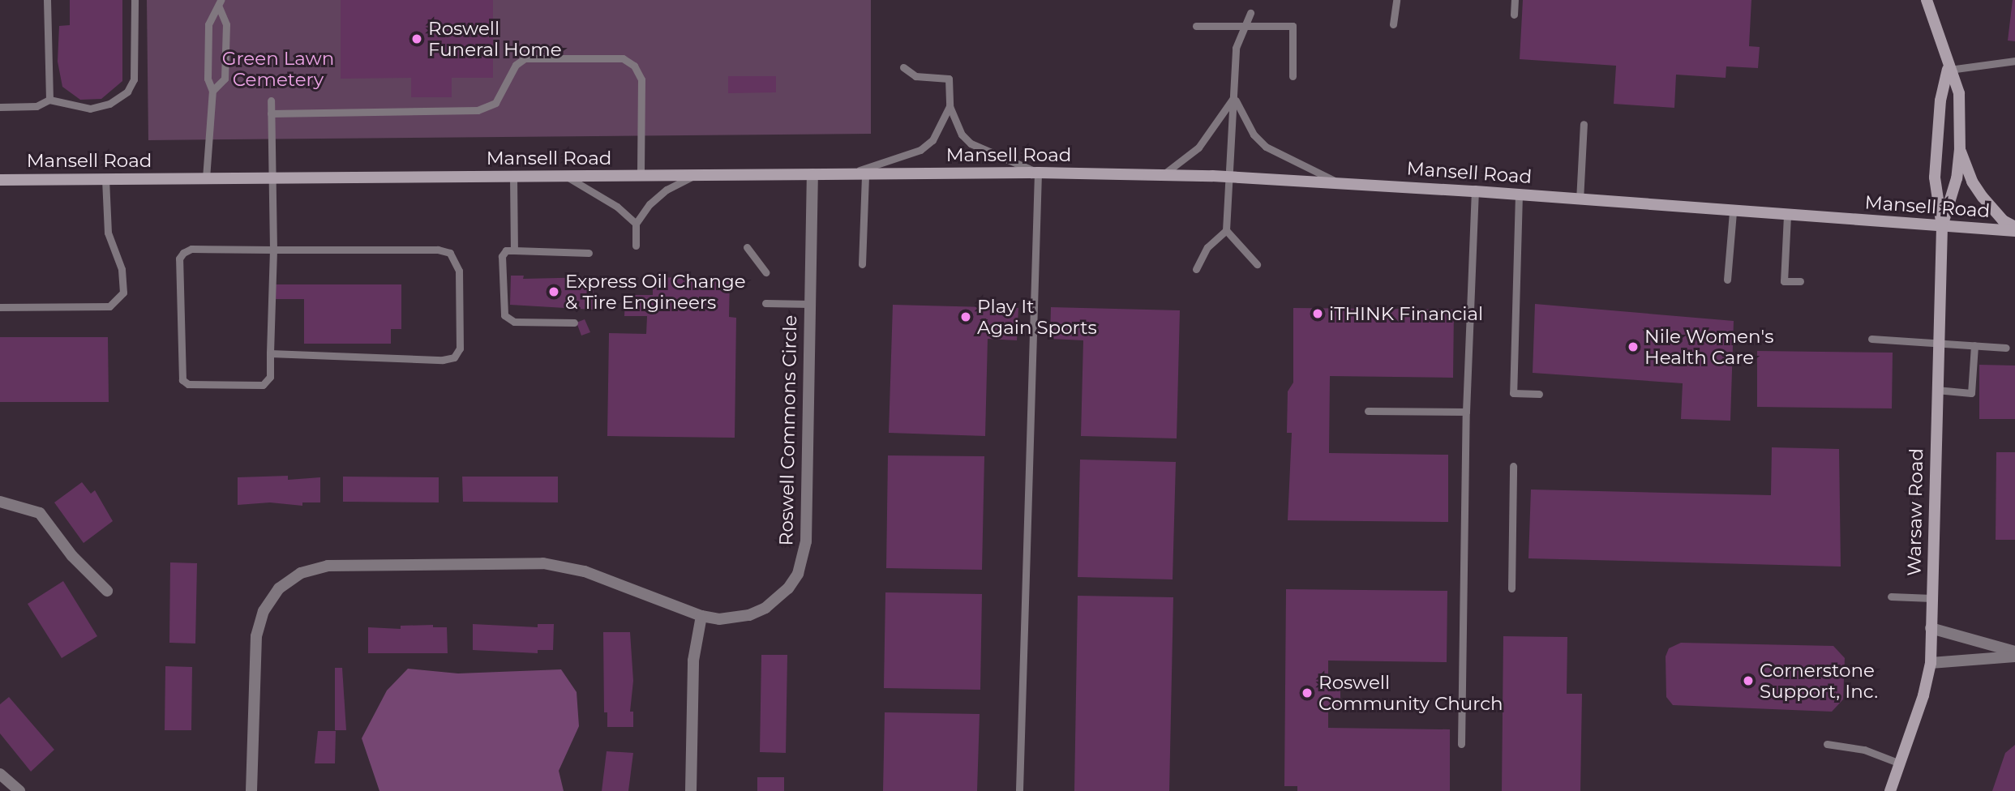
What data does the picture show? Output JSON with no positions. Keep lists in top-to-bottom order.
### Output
{
  "streets": {
    "main road": ["Mansell Road", "Warsaw Road"],
    "street": ["Roswell Commons Circle"]
  },
  "crossings": [
    ["Mansell Road", "Roswell Commons Circle"],
    ["Mansell Road", "Warsaw Road"]
  ],
  "parks": ["Green Lawn Cemetery"],
  "places": [
    "Roswell Funeral Home",
    "Express Oil Change & Tire Engineers",
    "iTHINK Financial",
    "Play It Again Sports",
    "Nile Women's Health Care",
    "Cornerstone Support, Inc.",
    "Roswell Community Church"
  ]
}
